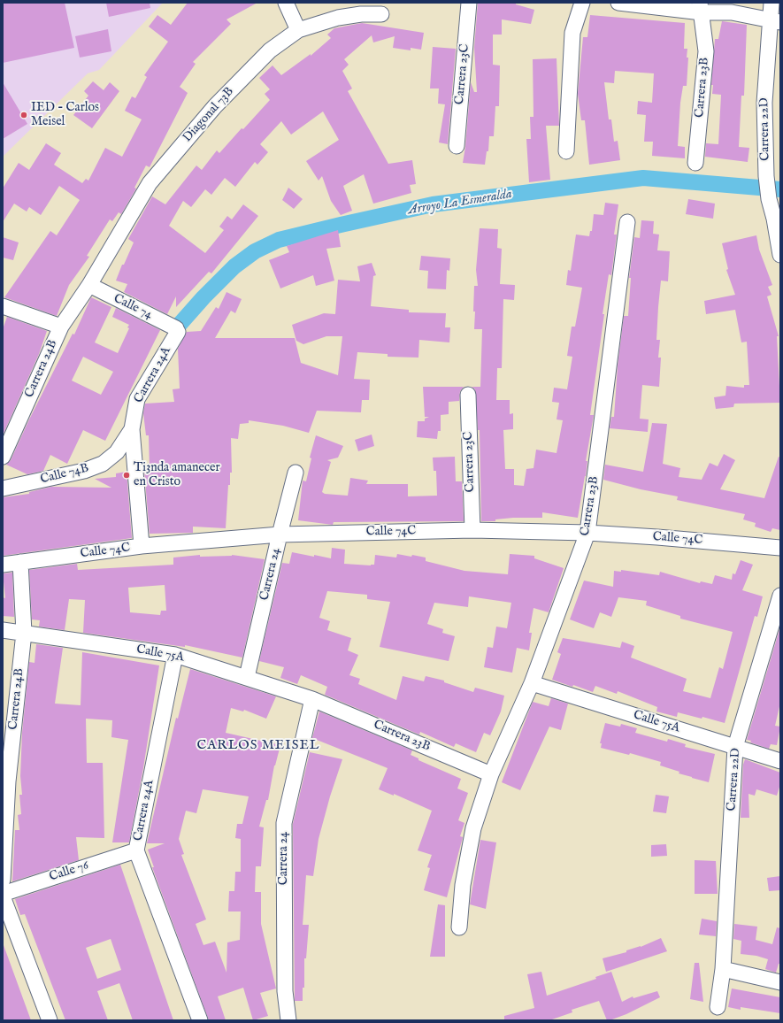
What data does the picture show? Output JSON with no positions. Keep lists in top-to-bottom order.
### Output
{
  "streets": {
    "street": [
      "Carrera 23C",
      "Carrera 23B",
      "Diagonal 73B",
      "Carrera 22D",
      "Calle 74",
      "Carrera 24B",
      "Carrera 24A",
      "Calle 74B",
      "Calle 74C",
      "Carrera 24",
      "Calle 75A",
      "Calle 76"
    ]
  },
  "crossings": [
    ["Carrera 23C", "Calle 74C"],
    ["Carrera 23B", "Calle 74C"],
    ["Carrera 23B", "Carrera 24"],
    ["Carrera 23B", "Calle 75A"],
    ["Diagonal 73B", "Calle 74"],
    ["Diagonal 73B", "Carrera 24B"],
    ["Carrera 22D", "Calle 75A"],
    ["Calle 74", "Carrera 24B"],
    ["Calle 74", "Carrera 24A"],
    ["Carrera 24B", "Calle 74C"],
    ["Carrera 24B", "Calle 75A"],
    ["Carrera 24A", "Calle 74B"],
    ["Carrera 24A", "Calle 74C"],
    ["Carrera 24A", "Calle 75A"],
    ["Carrera 24A", "Calle 76"],
    ["Calle 74C", "Carrera 24"],
    ["Carrera 24", "Calle 75A"]
  ],
  "districts": ["CARLOS MEISEL"],
  "water": ["Arroyo La Esmeralda"],
  "places": ["IED - Carlos Meisel", "Ti3nda amanecer en Cristo"]
}
